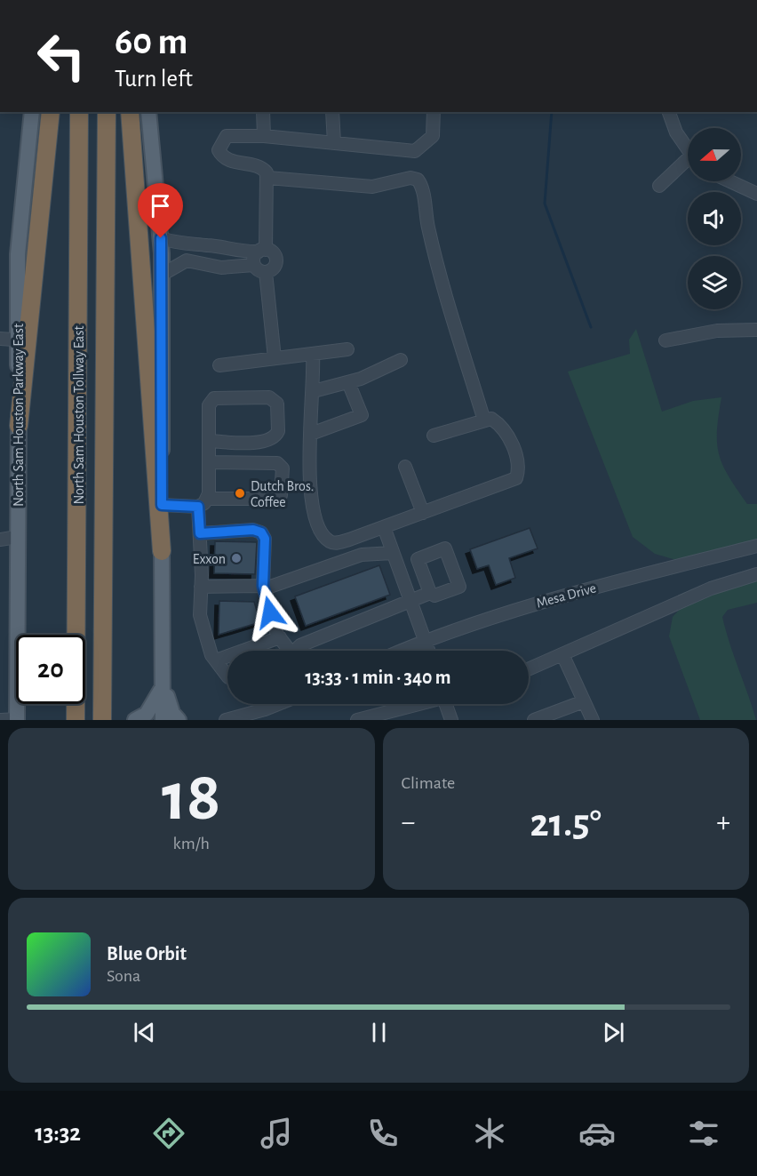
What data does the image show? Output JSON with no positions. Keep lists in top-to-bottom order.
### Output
{
  "streets": {
    "highway": ["North Sam Houston Tollway East"],
    "main road": ["North Sam Houston Parkway East"],
    "street": ["Mesa Drive"]
  },
  "places": ["Dutch Bros. Coffee", "Exxon"],
  "north": "left",
  "page": {
    "turn": ["60 m", "Turn left"],
    "limit": "20",
    "trip": "13:33 · 1 min · 340 m",
    "tile": [
      ["18", "km/h"],
      "Climate"
    ],
    "heat": ["−", "21.5°", "+"],
    "song": ["Blue Orbit", "Sona"],
    "tabs": "13:32"
  }
}
